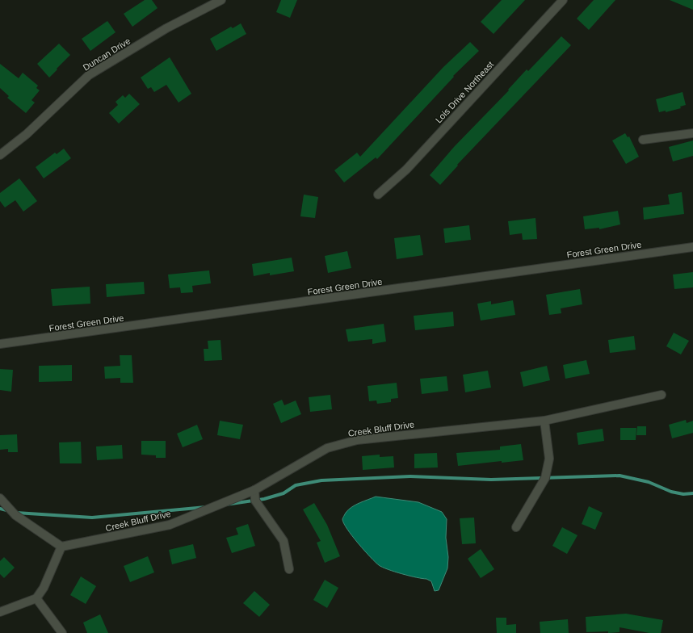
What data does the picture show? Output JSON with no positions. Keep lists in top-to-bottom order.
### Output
{
  "streets": {
    "street": [
      "Duncan Drive",
      "Lois Drive Northeast",
      "Forest Green Drive",
      "Creek Bluff Drive"
    ]
  }
}
